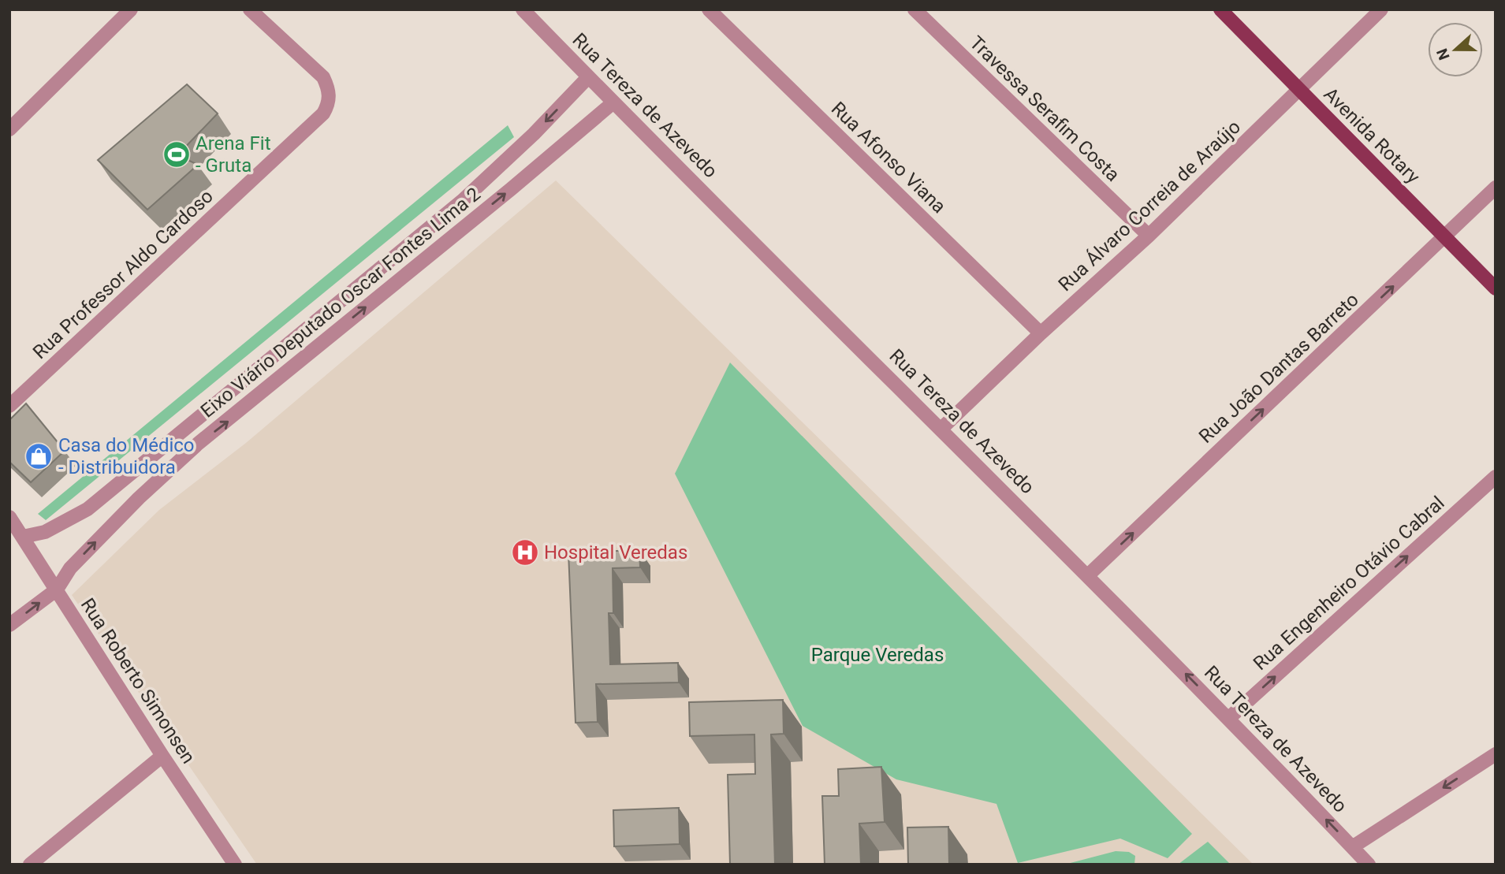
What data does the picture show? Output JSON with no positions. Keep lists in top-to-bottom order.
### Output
{
  "streets": {
    "main road": ["Avenida Rotary"],
    "street": [
      "Rua Tereza de Azevedo",
      "Travessa Serafim Costa",
      "Rua Afonso Viana",
      "Rua Álvaro Correia de Araújo",
      "Rua Professor Aldo Cardoso",
      "Eixo Viário Deputado Oscar Fontes Lima 2",
      "Rua João Dantas Barreto",
      "Rua Engenheiro Otávio Cabral",
      "Rua Roberto Simonsen"
    ]
  },
  "crossings": [
    ["Rua Tereza de Azevedo", "Rua Álvaro Correia de Araújo"],
    ["Rua Tereza de Azevedo", "Eixo Viário Deputado Oscar Fontes Lima 2"],
    ["Rua Tereza de Azevedo", "Rua João Dantas Barreto"],
    ["Rua Tereza de Azevedo", "Rua Engenheiro Otávio Cabral"],
    ["Travessa Serafim Costa", "Rua Álvaro Correia de Araújo"],
    ["Avenida Rotary", "Rua Álvaro Correia de Araújo"],
    ["Avenida Rotary", "Rua João Dantas Barreto"],
    ["Rua Afonso Viana", "Rua Álvaro Correia de Araújo"],
    ["Eixo Viário Deputado Oscar Fontes Lima 2", "Rua Roberto Simonsen"]
  ],
  "one_way": ["Rua João Dantas Barreto", "Rua Engenheiro Otávio Cabral"],
  "parks": ["Parque Veredas"],
  "places": {
    "sports": ["Arena Fit - Gruta"],
    "shop": ["Casa do Médico - Distribuidora"],
    "hospital": ["Hospital Veredas"]
  },
  "north": "left"
}
